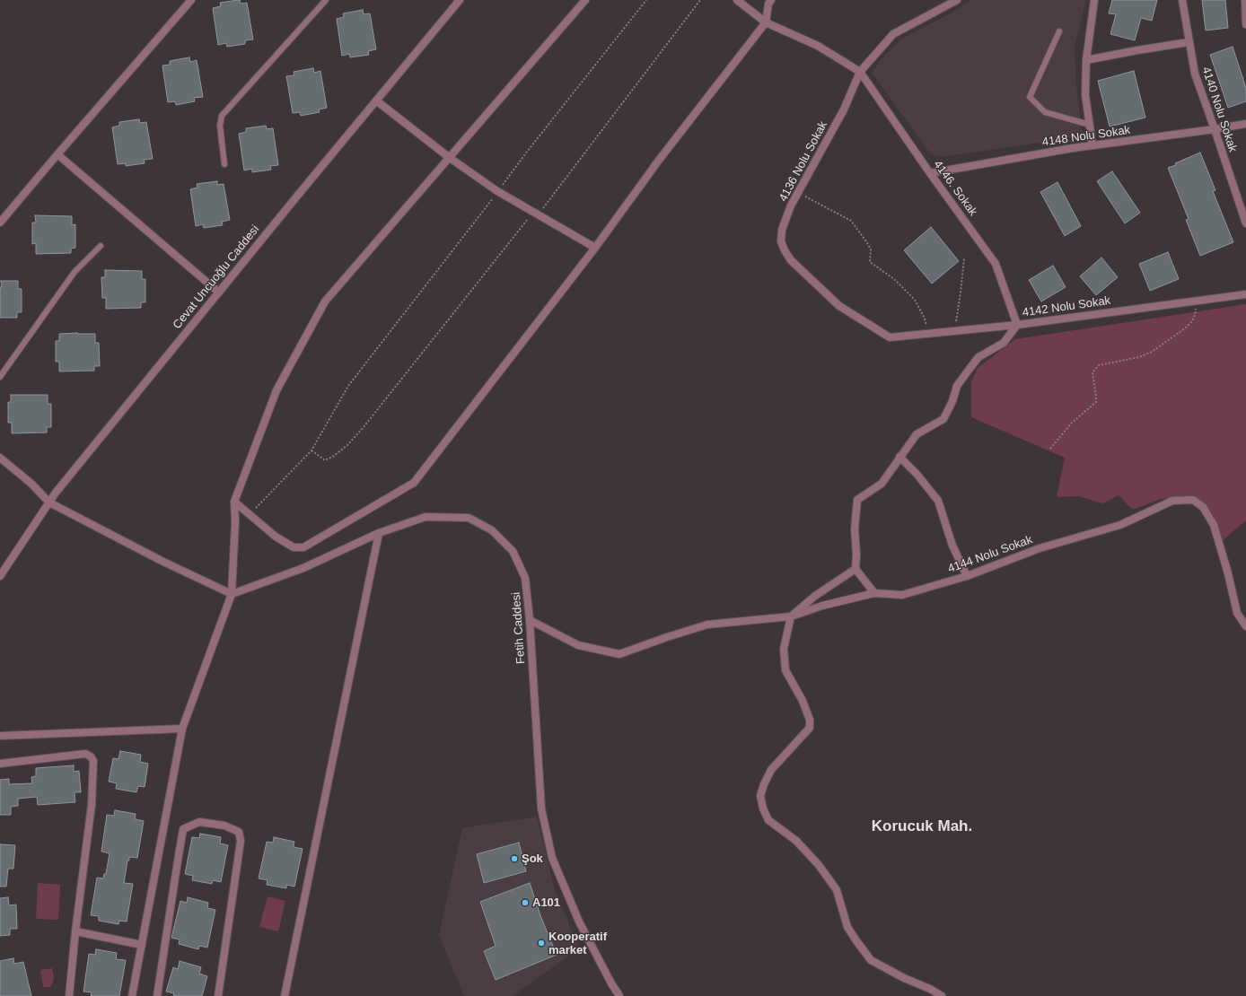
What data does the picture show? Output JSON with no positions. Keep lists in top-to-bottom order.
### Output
{
  "streets": {
    "street": [
      "4140 Nolu Sokak",
      "4148 Nolu Sokak",
      "4136 Nolu Sokak",
      "4146. Sokak",
      "Cevat Uncuoğlu Caddesi",
      "4142 Nolu Sokak",
      "4144 Nolu Sokak",
      "Fetih Caddesi"
    ]
  },
  "crossings": [
    ["4140 Nolu Sokak", "4148 Nolu Sokak"],
    ["4148 Nolu Sokak", "4146. Sokak"],
    ["4136 Nolu Sokak", "4146. Sokak"],
    ["4136 Nolu Sokak", "4142 Nolu Sokak"],
    ["4146. Sokak", "4142 Nolu Sokak"],
    ["4144 Nolu Sokak", "Fetih Caddesi"]
  ],
  "districts": ["Korucuk Mah."],
  "places": ["Şok", "A101", "Kooperatif market"]
}
